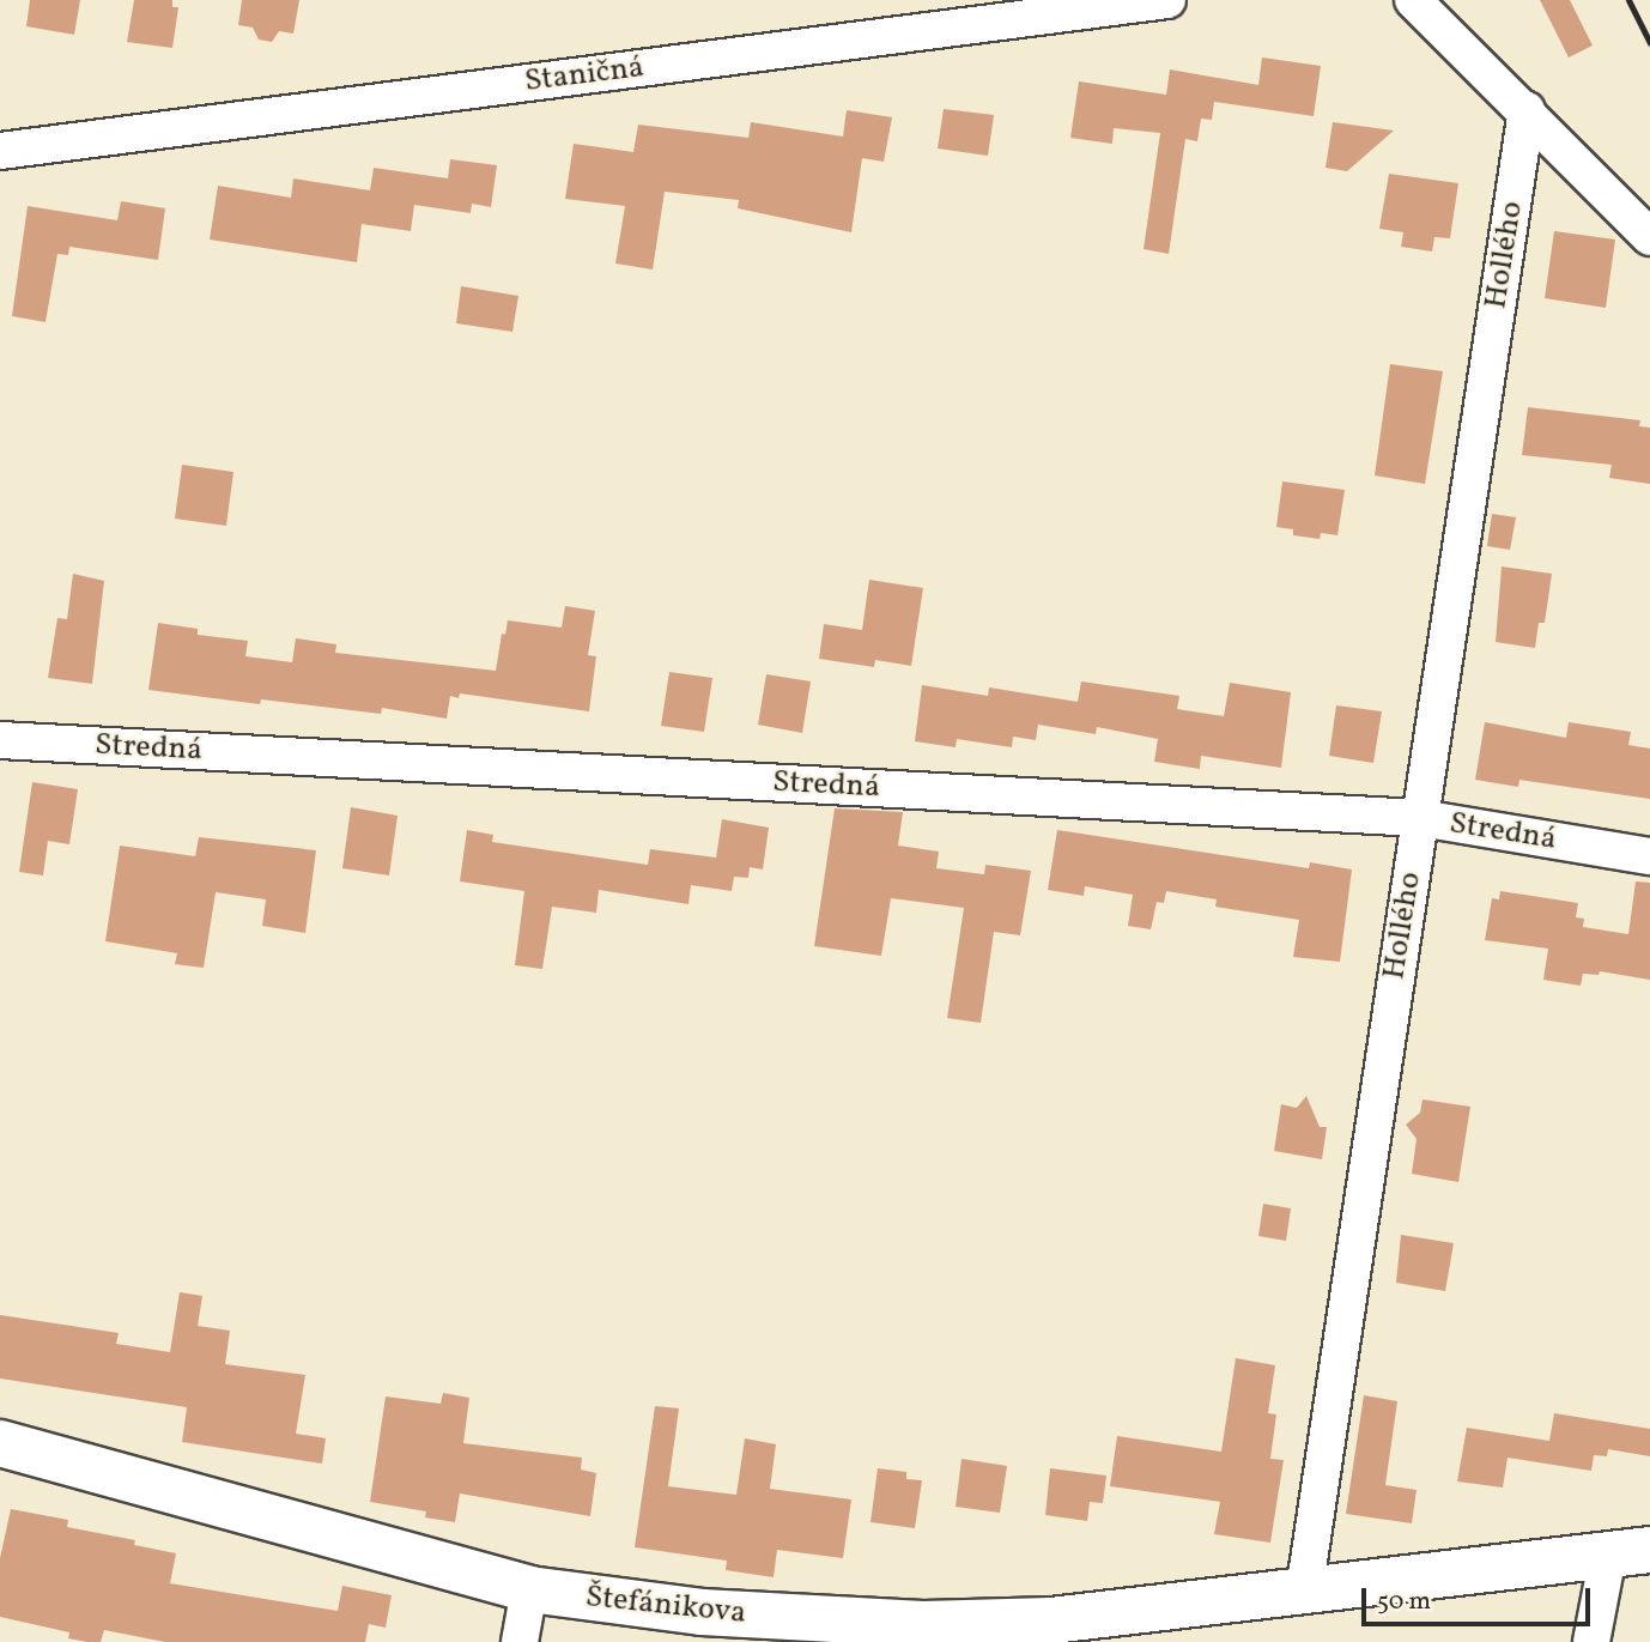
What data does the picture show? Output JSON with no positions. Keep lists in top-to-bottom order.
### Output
{
  "streets": {
    "main road": ["Štefánikova"],
    "street": ["Staničná", "Hollého", "Stredná"]
  },
  "crossings": [
    ["Hollého", "Stredná"],
    ["Hollého", "Štefánikova"]
  ],
  "scale_bar": "50 m"
}
